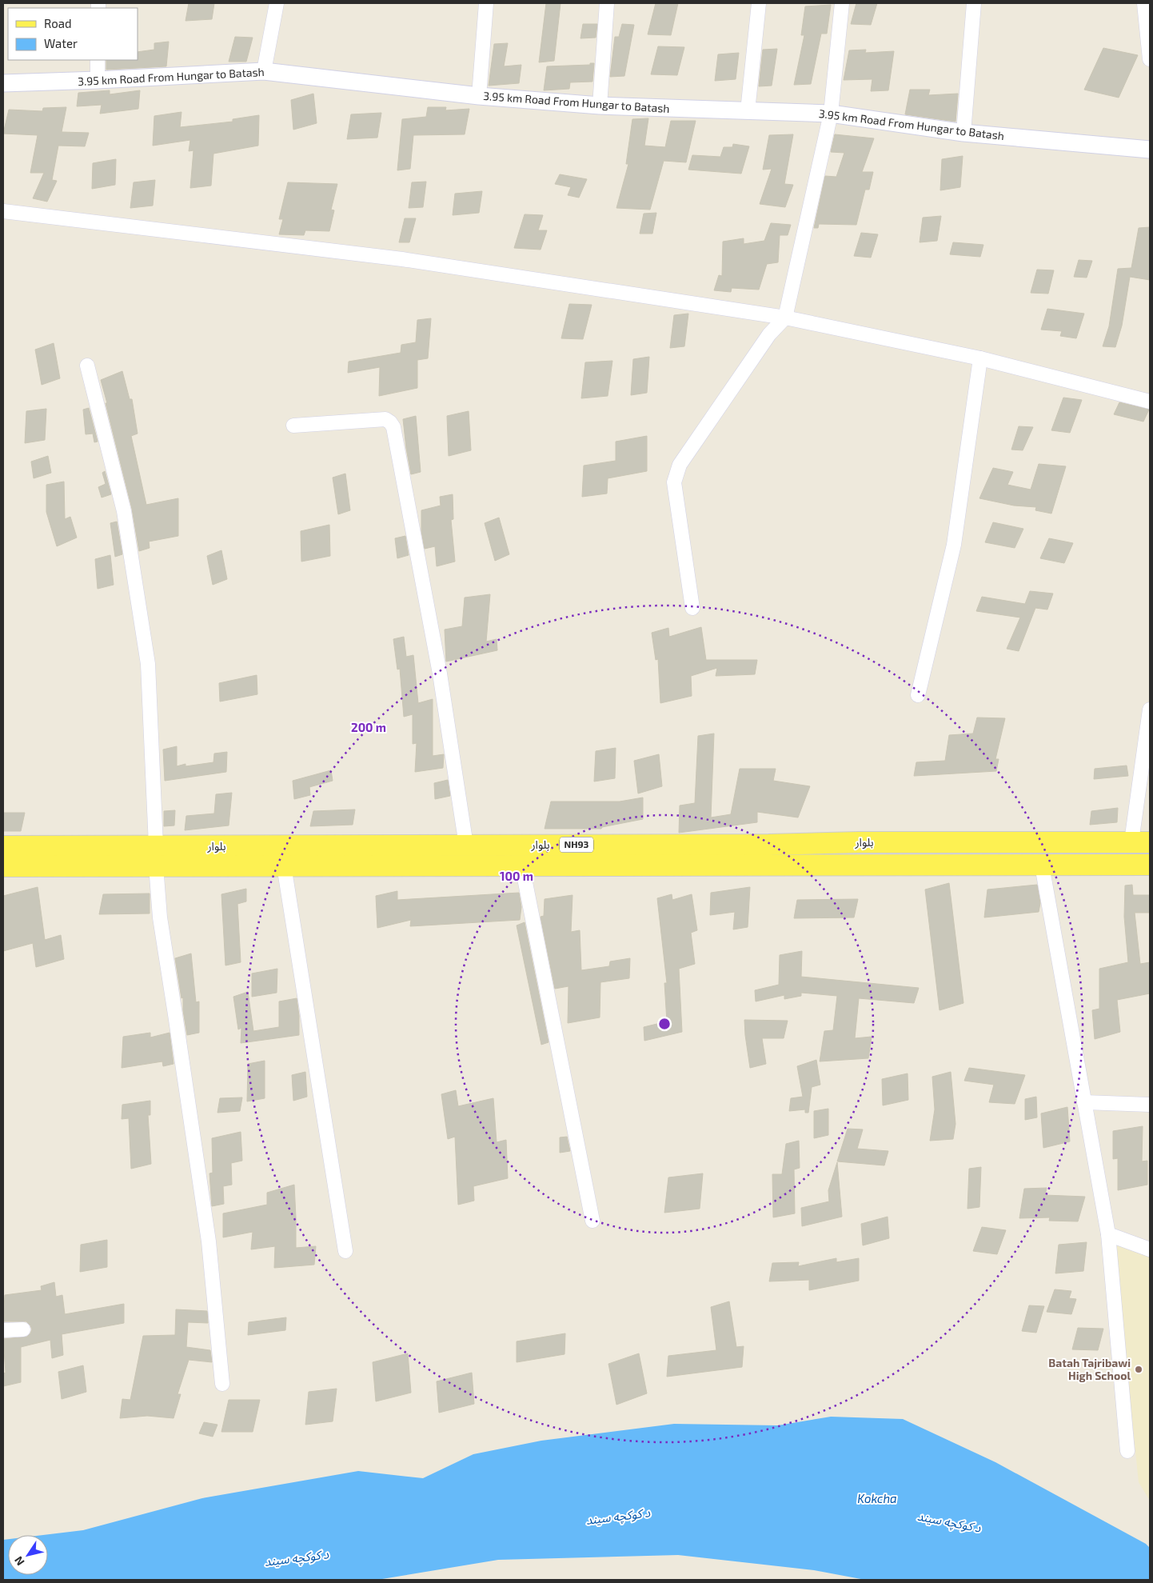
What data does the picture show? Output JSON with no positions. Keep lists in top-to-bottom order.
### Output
{
  "streets": {
    "main road": ["بلوار", "NH93"],
    "street": ["3.95 km Road From Hungar to Batash"]
  },
  "water": ["Kokcha", "د کوکچه سیند"],
  "places": ["Batah Tajribawi High School"],
  "legend": ["Road", "Water"],
  "north": "bottom left",
  "rings": ["200 m", "100 m"]
}
